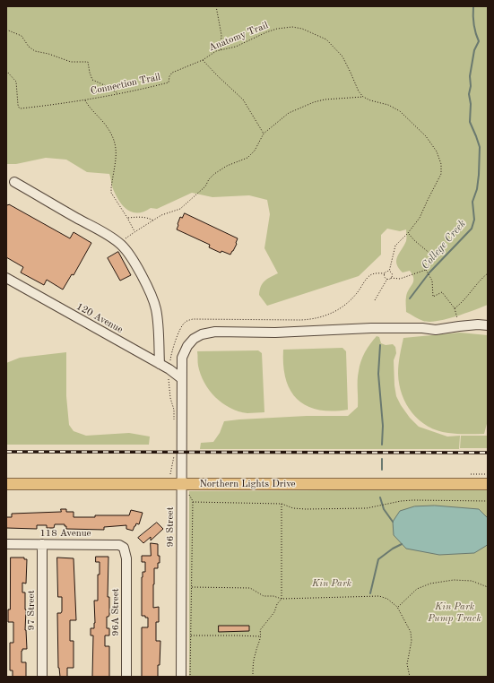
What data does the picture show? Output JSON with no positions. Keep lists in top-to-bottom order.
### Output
{
  "streets": {
    "main road": ["Northern Lights Drive"],
    "street": [
      "120 Avenue",
      "96 Street",
      "118 Avenue",
      "97 Street",
      "96A Street"
    ],
    "path": ["Anatomy Trail", "Connection Trail"]
  },
  "crossings": [
    ["Anatomy Trail", "Connection Trail"],
    ["120 Avenue", "96 Street"],
    ["Northern Lights Drive", "96 Street"],
    ["118 Avenue", "97 Street"],
    ["118 Avenue", "96A Street"]
  ],
  "water": ["College Creek"],
  "parks": ["Kin Park", "Kin Park Pump Track"]
}
